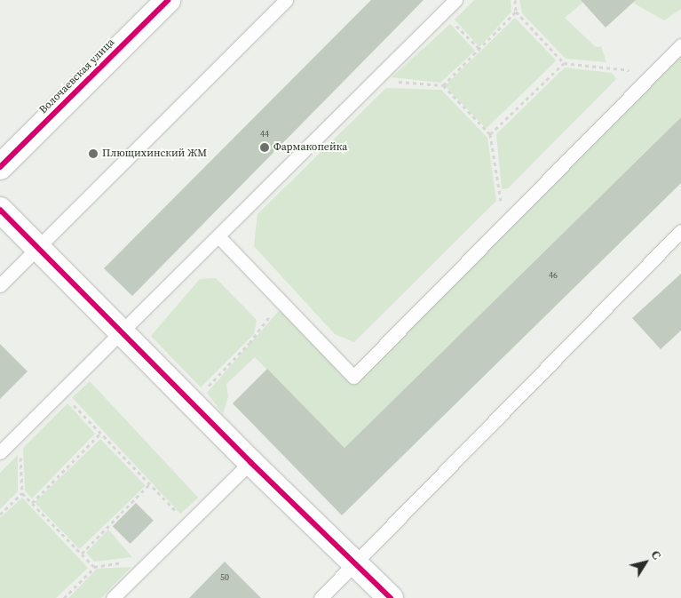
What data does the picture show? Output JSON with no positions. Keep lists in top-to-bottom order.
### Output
{
  "streets": {
    "street": ["Волочаевская улица"]
  },
  "places": ["Фармакопейка", "Плющихинский ЖМ"],
  "house_numbers": ["44", "46", "50"],
  "north": "top right"
}
